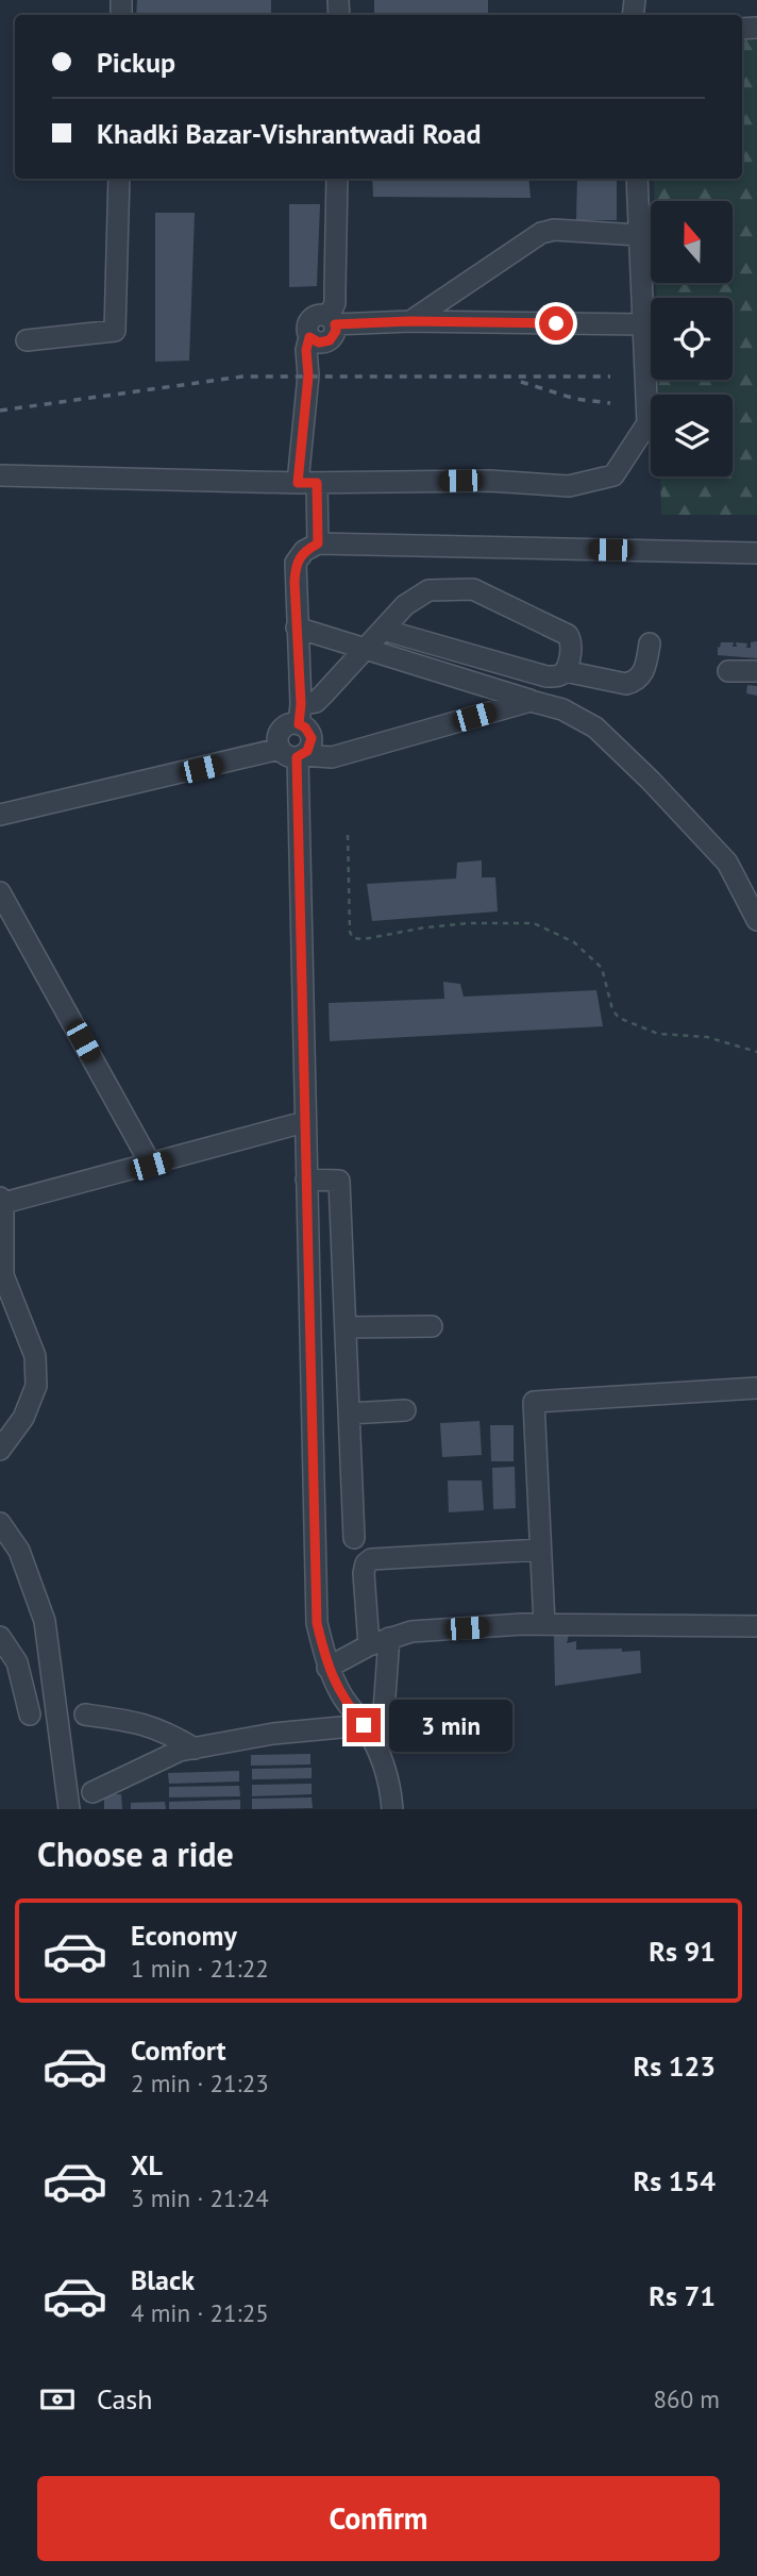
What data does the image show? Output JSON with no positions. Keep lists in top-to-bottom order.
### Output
{
  "north": "top",
  "page": {
    "banner": ["Pickup", "Khadki Bazar-Vishrantwadi Road"],
    "bubble": "3 min",
    "heading": "Choose a ride",
    "list": [
      {
        "name": "Economy",
        "note": "1 min · 21:22",
        "value": "Rs 91"
      },
      {
        "name": "Comfort",
        "note": "2 min · 21:23",
        "value": "Rs 123"
      },
      {
        "name": "XL",
        "note": "3 min · 21:24",
        "value": "Rs 154"
      },
      {
        "name": "Black",
        "note": "4 min · 21:25",
        "value": "Rs 71"
      }
    ],
    "pay": ["Cash", "860 m"],
    "buttons": "Confirm"
  }
}
